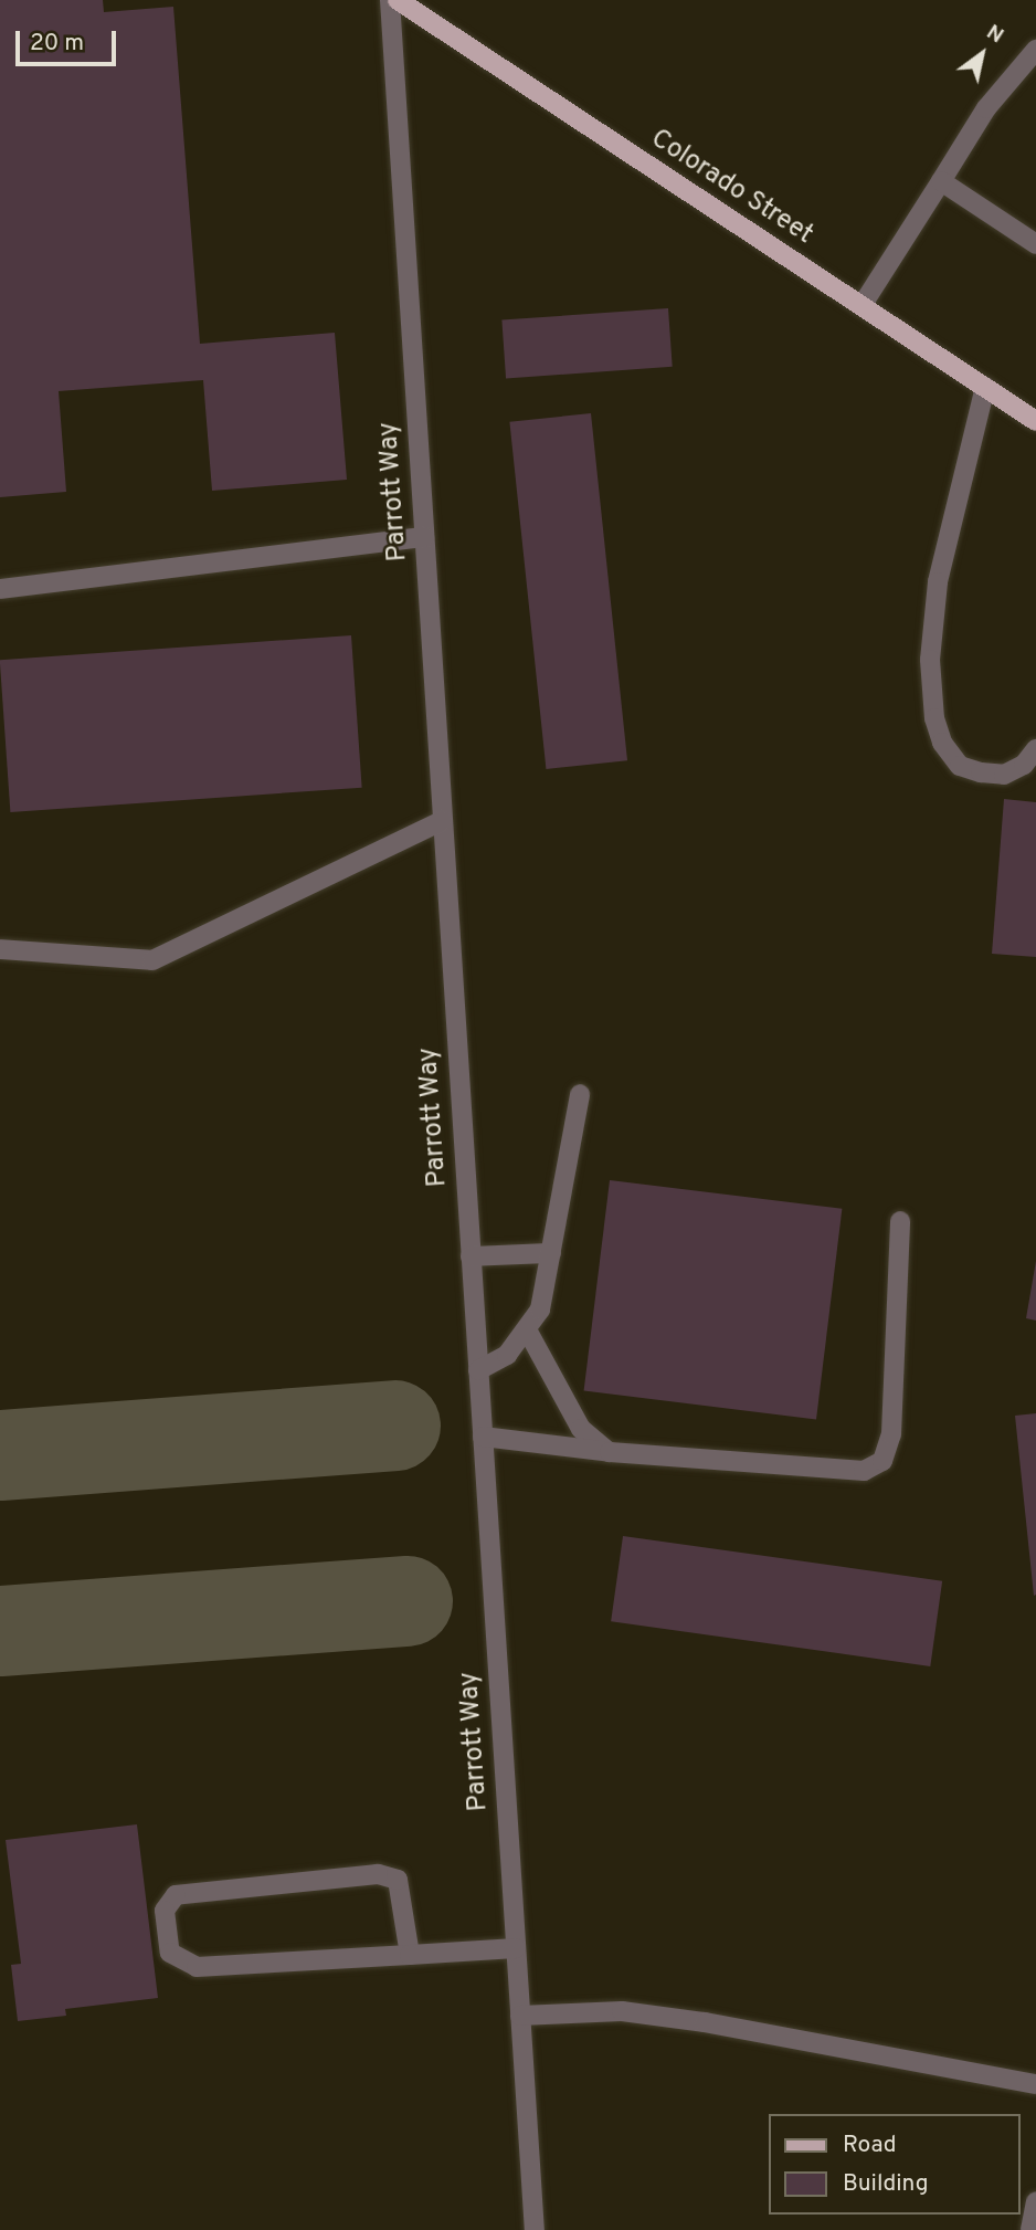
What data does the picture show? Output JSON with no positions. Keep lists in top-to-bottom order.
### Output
{
  "streets": {
    "main road": ["Colorado Street"],
    "street": ["Parrott Way"]
  },
  "legend": ["Road", "Building"],
  "scale_bar": "20 m",
  "north": "top right"
}
